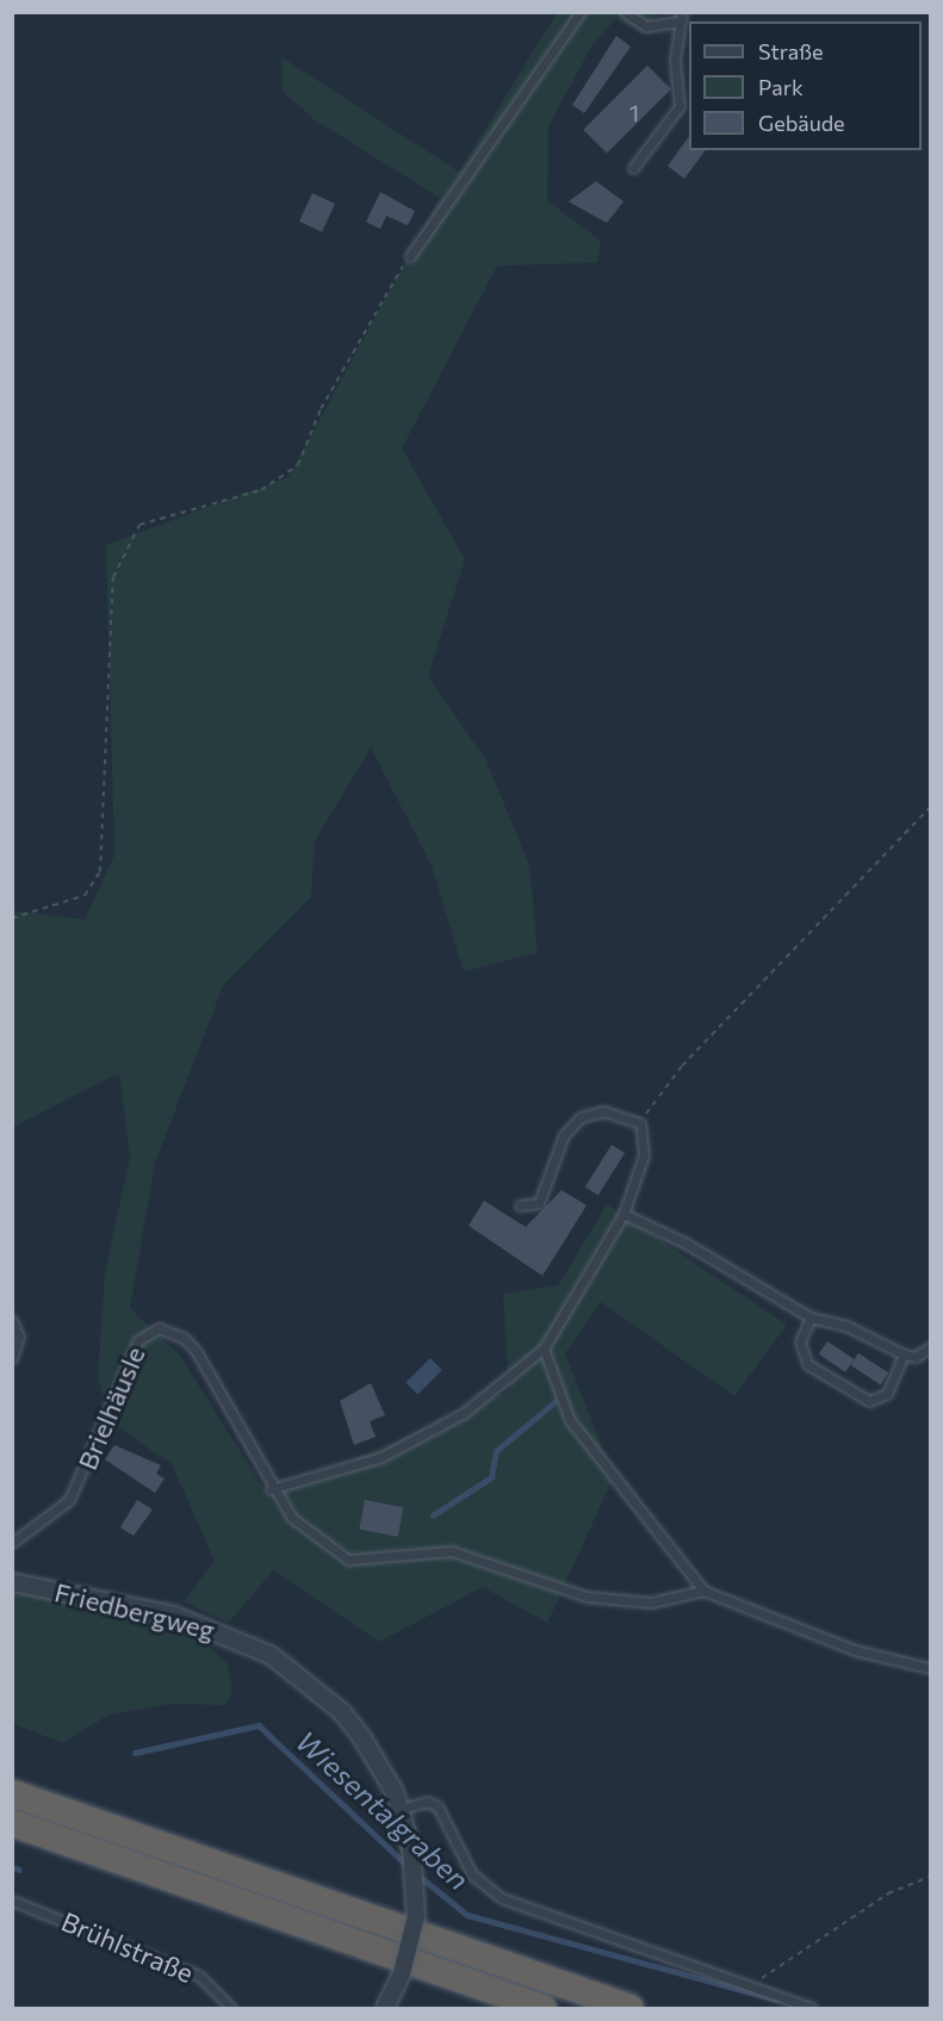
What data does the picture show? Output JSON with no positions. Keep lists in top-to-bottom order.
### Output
{
  "streets": {
    "street": ["Friedbergweg"],
    "lane": ["Brielhäusle", "Brühlstraße"]
  },
  "water": ["Wiesentalgraben"],
  "house_numbers": ["1"],
  "legend": ["Straße", "Park", "Gebäude"]
}
